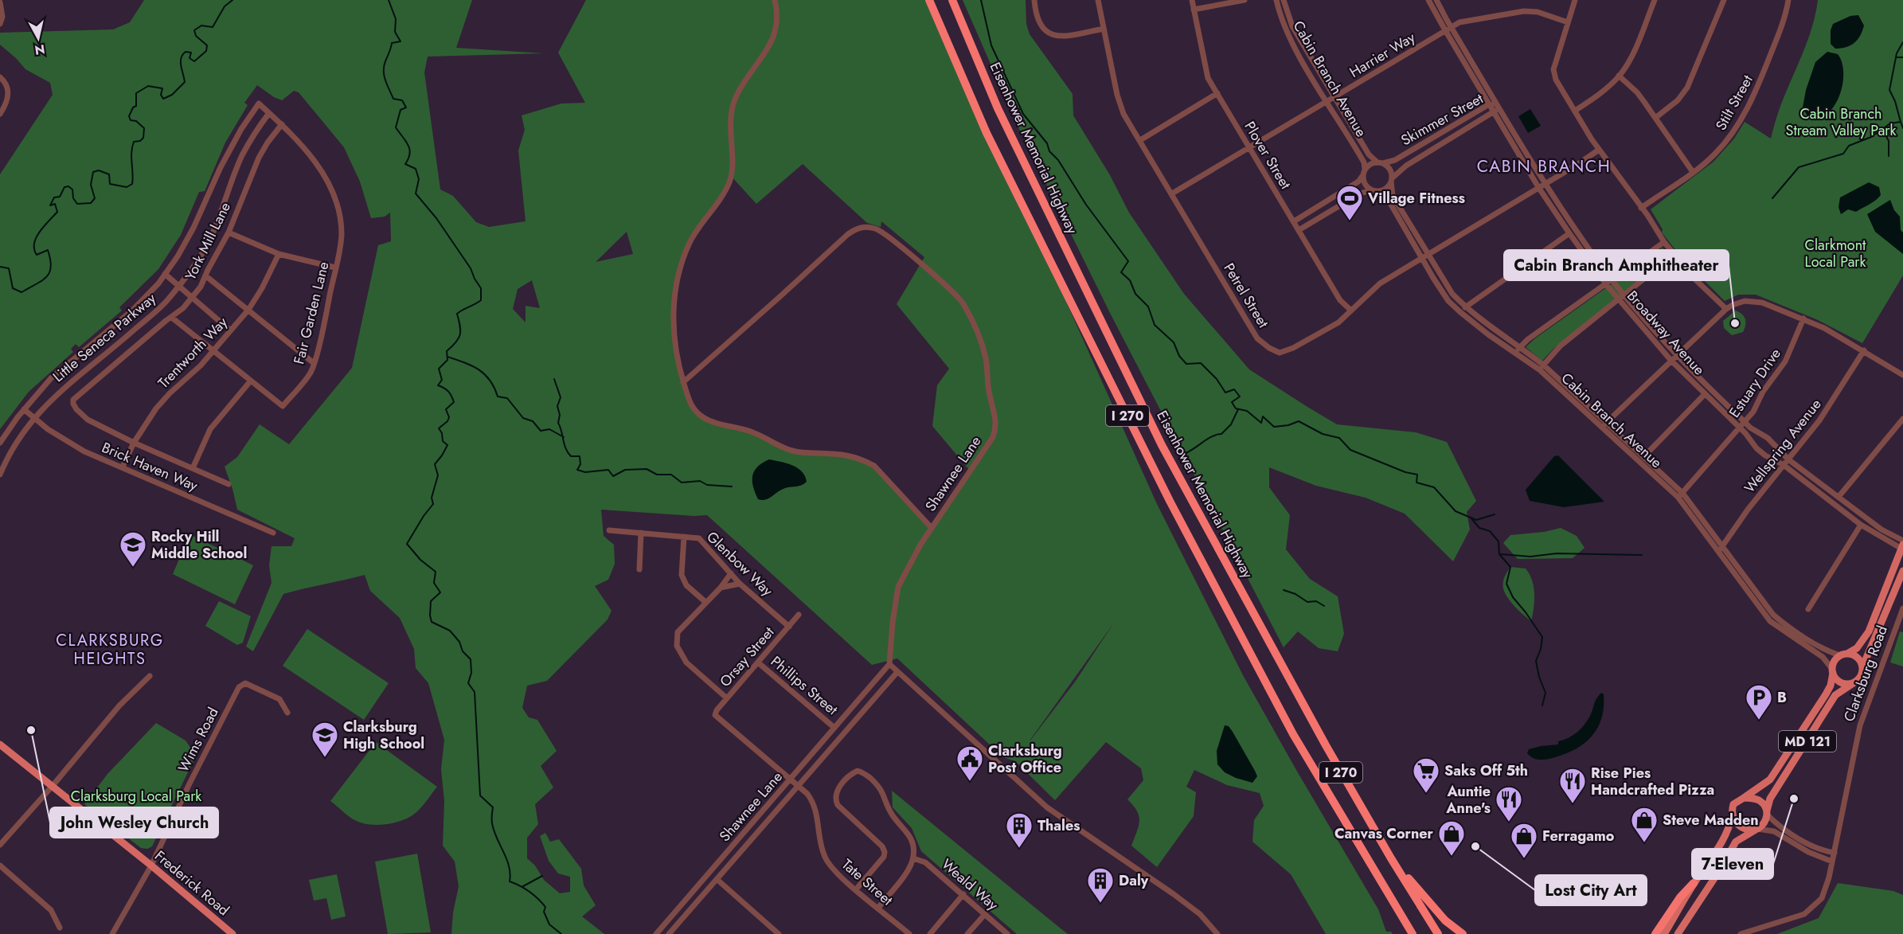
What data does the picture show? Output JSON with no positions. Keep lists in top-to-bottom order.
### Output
{
  "streets": {
    "highway": ["Eisenhower Memorial Highway", "I 270"],
    "main road": ["Clarksburg Road", "MD 121", "Frederick Road"],
    "street": [
      "Harrier Way",
      "Cabin Branch Avenue",
      "Stilt Street",
      "Skimmer Street",
      "Plover Street",
      "York Mill Lane",
      "Petrel Street",
      "Fair Garden Lane",
      "Broadway Avenue",
      "Little Seneca Parkway",
      "Trentworth Way",
      "Estuary Drive",
      "Wellspring Avenue",
      "Brick Haven Way",
      "Shawnee Lane",
      "Glenbow Way",
      "Orsay Street",
      "Phillips Street",
      "Wims Road",
      "Tate Street",
      "Weald Way"
    ]
  },
  "crossings": [
    ["Harrier Way", "Cabin Branch Avenue"],
    ["Harrier Way", "Plover Street"],
    ["Harrier Way", "Petrel Street"],
    ["Harrier Way", "Broadway Avenue"],
    ["Cabin Branch Avenue", "Skimmer Street"],
    ["Cabin Branch Avenue", "Petrel Street"],
    ["Cabin Branch Avenue", "Estuary Drive"],
    ["Cabin Branch Avenue", "Wellspring Avenue"],
    ["Cabin Branch Avenue", "Clarksburg Road"],
    ["Cabin Branch Avenue", "MD 121"],
    ["Skimmer Street", "Broadway Avenue"],
    ["Plover Street", "Petrel Street"],
    ["York Mill Lane", "Fair Garden Lane"],
    ["York Mill Lane", "Trentworth Way"],
    ["Petrel Street", "Broadway Avenue"],
    ["Fair Garden Lane", "Little Seneca Parkway"],
    ["Fair Garden Lane", "Trentworth Way"],
    ["Broadway Avenue", "Estuary Drive"],
    ["Broadway Avenue", "Wellspring Avenue"],
    ["Broadway Avenue", "Clarksburg Road"],
    ["Little Seneca Parkway", "Brick Haven Way"],
    ["Trentworth Way", "Brick Haven Way"],
    ["Shawnee Lane", "Phillips Street"],
    ["Shawnee Lane", "Tate Street"],
    ["Glenbow Way", "Orsay Street"],
    ["Orsay Street", "Phillips Street"],
    ["Orsay Street", "Tate Street"],
    ["Clarksburg Road", "MD 121"],
    ["Wims Road", "Frederick Road"]
  ],
  "districts": ["CABIN BRANCH", "CLARKSBURG HEIGHTS"],
  "parks": ["Cabin Branch Stream Valley Park", "Clarkmont Local Park", "Clarksburg Local Park"],
  "places": {
    "sports": ["Village Fitness"],
    "other": [
      "Cabin Branch Amphitheater",
      "John Wesley Church",
      "7-Eleven",
      "Lost City Art"
    ],
    "school or university": ["Rocky Hill Middle School", "Clarksburg High School"],
    "parking": ["B"],
    "public building": ["Clarksburg Post Office"],
    "supermarket": ["Saks Off 5th"],
    "restaurant": ["Rise Pies Handcrafted Pizza", "Auntie Anne's"],
    "shop": ["Steve Madden", "Canvas Corner", "Ferragamo"],
    "building": ["Thales", "Daly"]
  },
  "north": "bottom"
}
